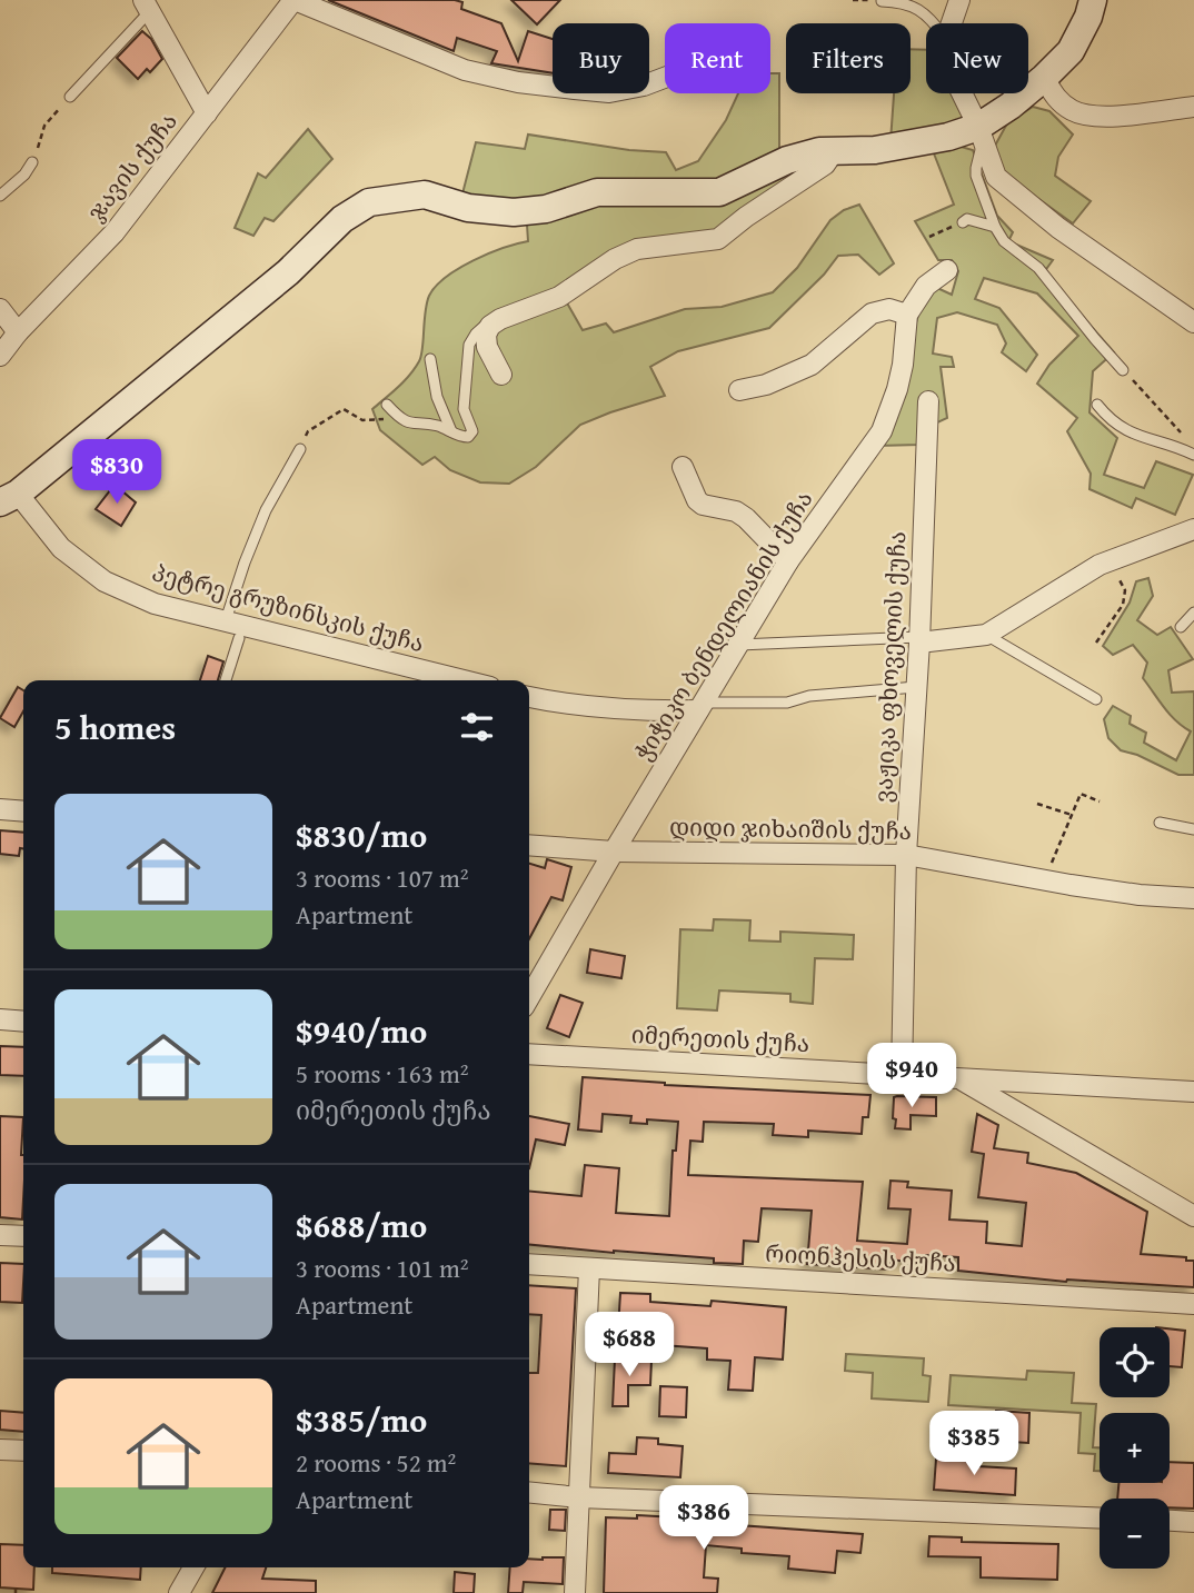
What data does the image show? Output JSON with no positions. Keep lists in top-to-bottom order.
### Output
{
  "streets": {
    "street": [
      "ჯავის ქუჩა",
      "პეტრე გრუზინსკის ქუჩა",
      "ჭიჭიკო ბენდელიანის ქუჩა",
      "ვაჟიკა ფხოველის ქუჩა",
      "დიდი ჯიხაიშის ქუჩა",
      "იმერეთის ქუჩა",
      "რიონჰესის ქუჩა"
    ]
  },
  "crossings": [
    ["ჭიჭიკო ბენდელიანის ქუჩა", "დიდი ჯიხაიშის ქუჩა"],
    ["ვაჟიკა ფხოველის ქუჩა", "დიდი ჯიხაიშის ქუჩა"],
    ["ვაჟიკა ფხოველის ქუჩა", "იმერეთის ქუჩა"]
  ],
  "page": {
    "chip": [
      "Buy",
      "Rent",
      "Filters",
      "New"
    ],
    "price": [
      "$830",
      "$940",
      "$688",
      "$385",
      "$386"
    ],
    "heading": "5 homes",
    "list": [
      {
        "name": "$830/mo",
        "note": "3 rooms · 107 m² · Apartment"
      },
      {
        "name": "$940/mo",
        "note": "5 rooms · 163 m² · იმერეთის ქუჩა"
      },
      {
        "name": "$688/mo",
        "note": "3 rooms · 101 m² · Apartment"
      },
      {
        "name": "$385/mo",
        "note": "2 rooms · 52 m² · Apartment"
      }
    ],
    "map_buttons": ["+", "−"]
  }
}
